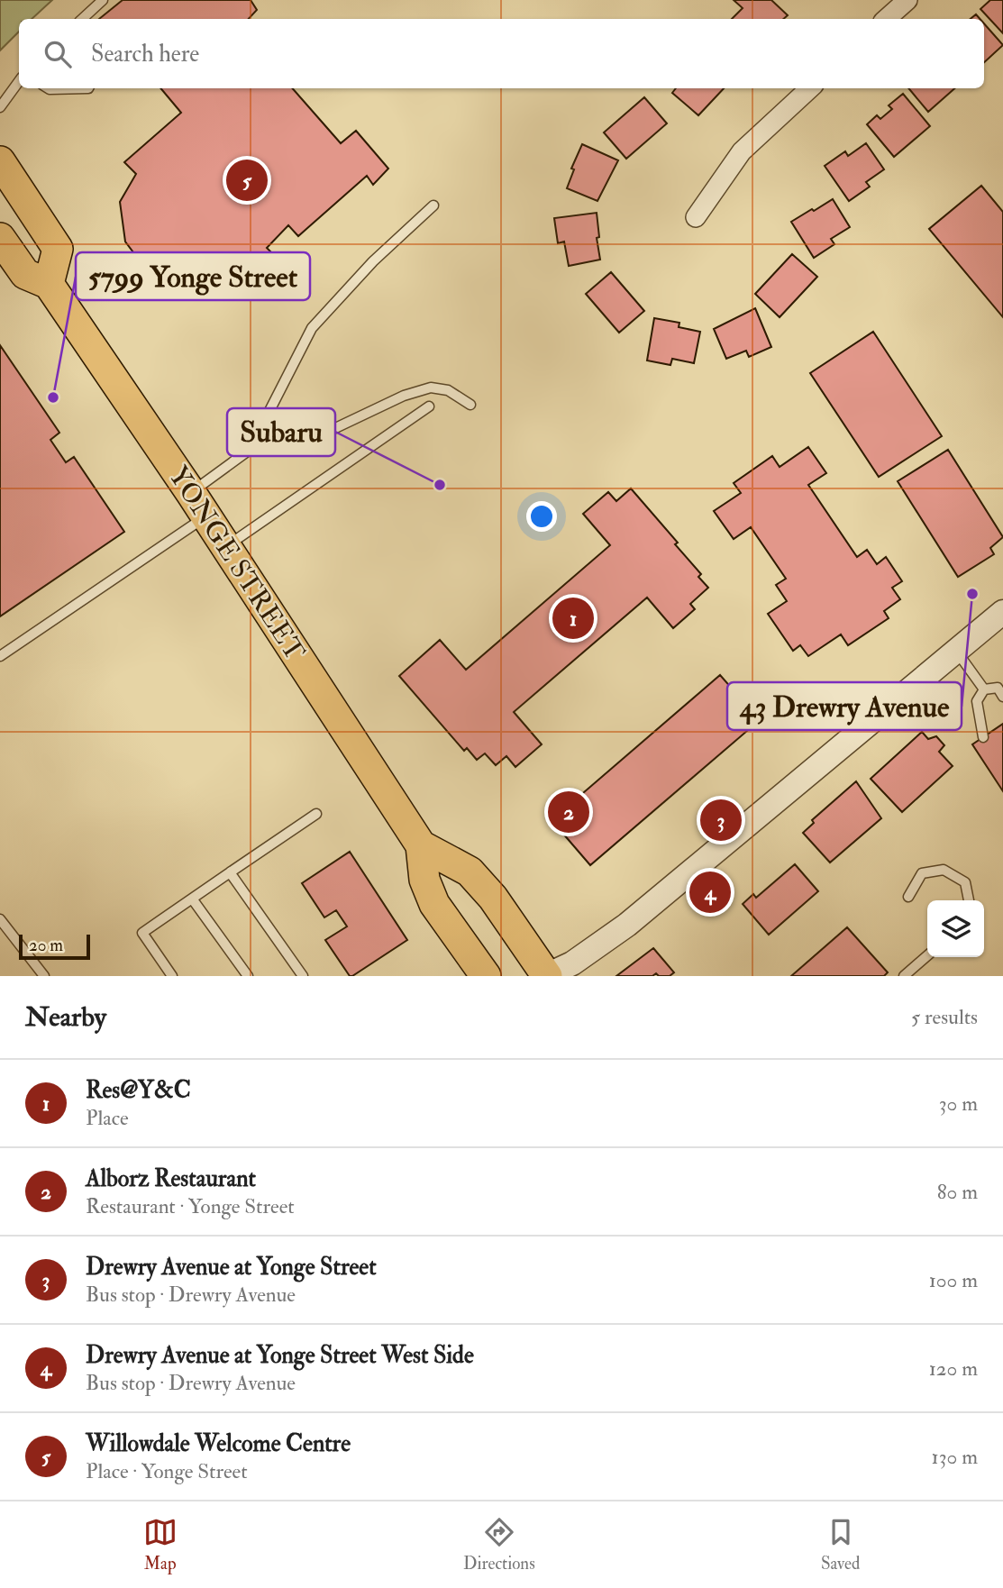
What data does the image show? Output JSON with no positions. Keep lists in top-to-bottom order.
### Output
{
  "streets": {
    "main road": ["YONGE STREET"]
  },
  "places": ["5799 Yonge Street", "Subaru", "43 Drewry Avenue"],
  "scale_bar": "20 m",
  "page": {
    "search": "Search here",
    "pins": [
      "5",
      "1",
      "2",
      "3",
      "4"
    ],
    "scale": "20 m",
    "heading": ["Nearby", "5 results"],
    "list": [
      {
        "mark": "1",
        "name": "Res@Y&C",
        "note": "Place",
        "value": "30 m"
      },
      {
        "mark": "2",
        "name": "Alborz Restaurant",
        "note": "Restaurant · Yonge Street",
        "value": "80 m"
      },
      {
        "mark": "3",
        "name": "Drewry Avenue at Yonge Street",
        "note": "Bus stop · Drewry Avenue",
        "value": "100 m"
      },
      {
        "mark": "4",
        "name": "Drewry Avenue at Yonge Street West Side",
        "note": "Bus stop · Drewry Avenue",
        "value": "120 m"
      },
      {
        "mark": "5",
        "name": "Willowdale Welcome Centre",
        "note": "Place · Yonge Street",
        "value": "130 m"
      }
    ],
    "nav": ["Map", "Directions", "Saved"]
  }
}
